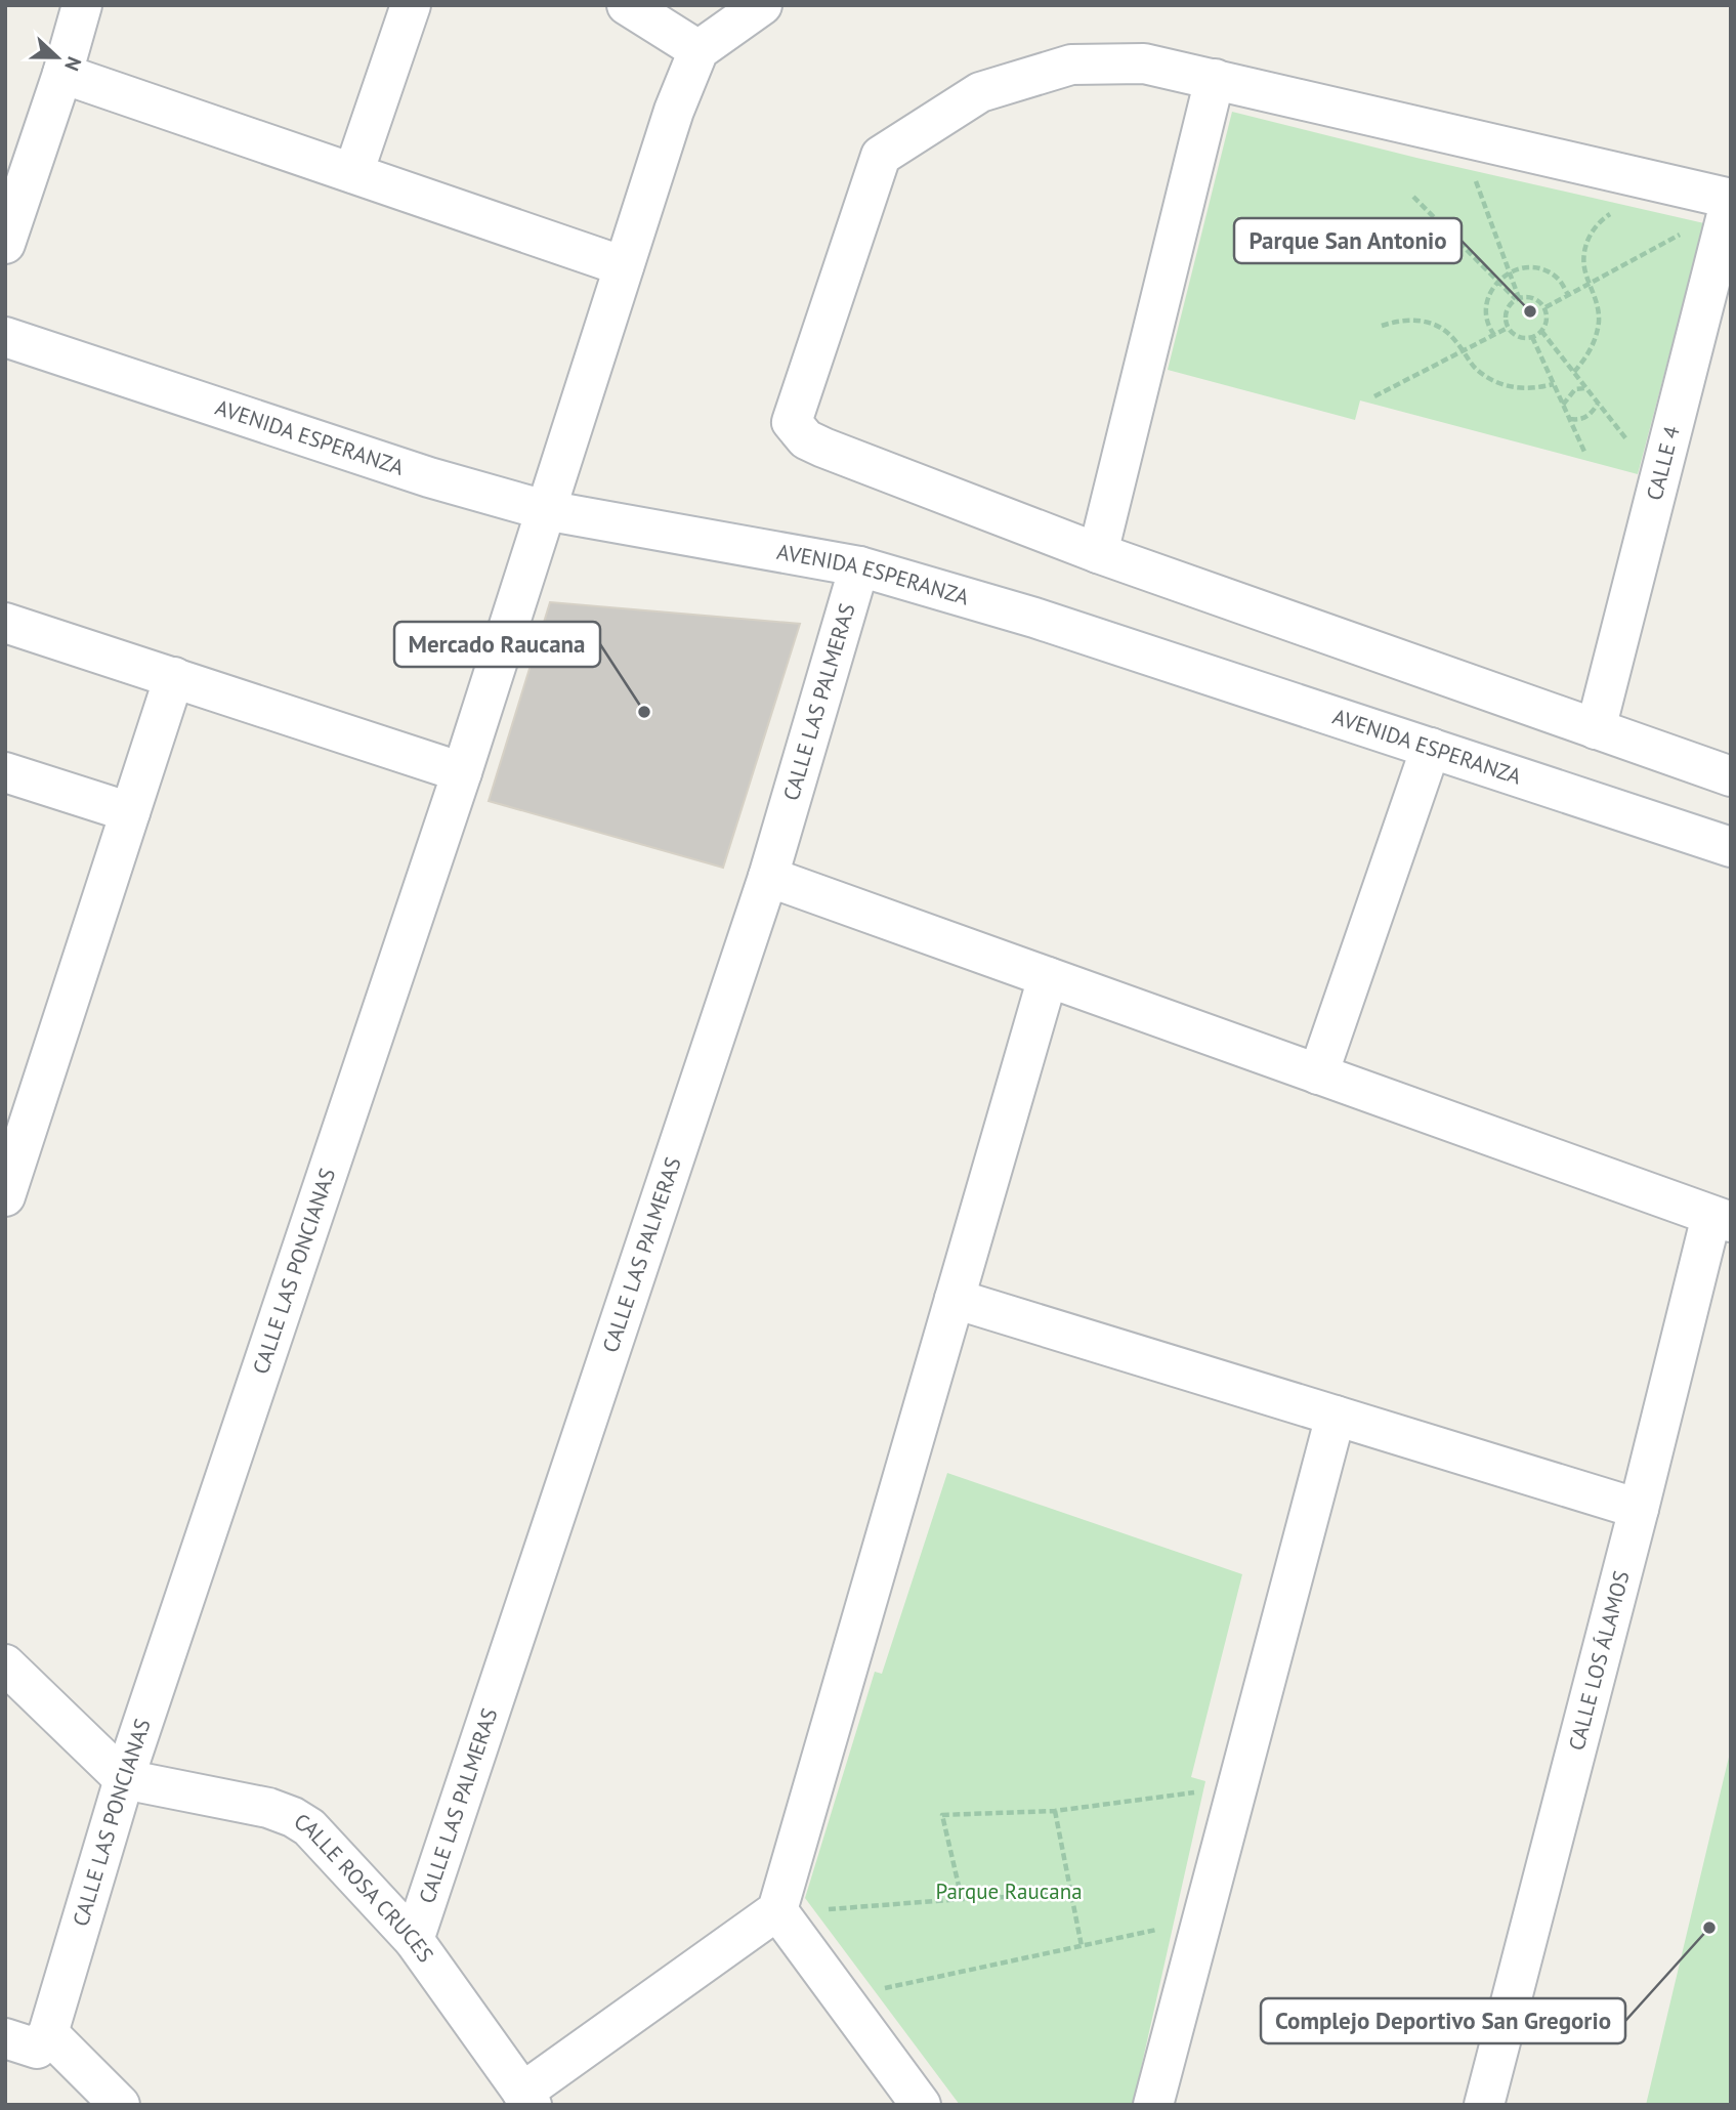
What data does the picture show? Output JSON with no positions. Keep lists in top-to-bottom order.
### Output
{
  "streets": {
    "street": [
      "AVENIDA ESPERANZA",
      "CALLE 4",
      "CALLE LAS PALMERAS",
      "CALLE LAS PONCIANAS",
      "CALLE LOS ÁLAMOS",
      "CALLE ROSA CRUCES"
    ]
  },
  "crossings": [
    ["AVENIDA ESPERANZA", "CALLE LAS PALMERAS"],
    ["AVENIDA ESPERANZA", "CALLE LAS PONCIANAS"],
    ["CALLE LAS PALMERAS", "CALLE ROSA CRUCES"],
    ["CALLE LAS PONCIANAS", "CALLE ROSA CRUCES"]
  ],
  "parks": ["Parque Raucana"],
  "places": ["Parque San Antonio", "Mercado Raucana", "Complejo Deportivo San Gregorio"],
  "north": "right"
}
